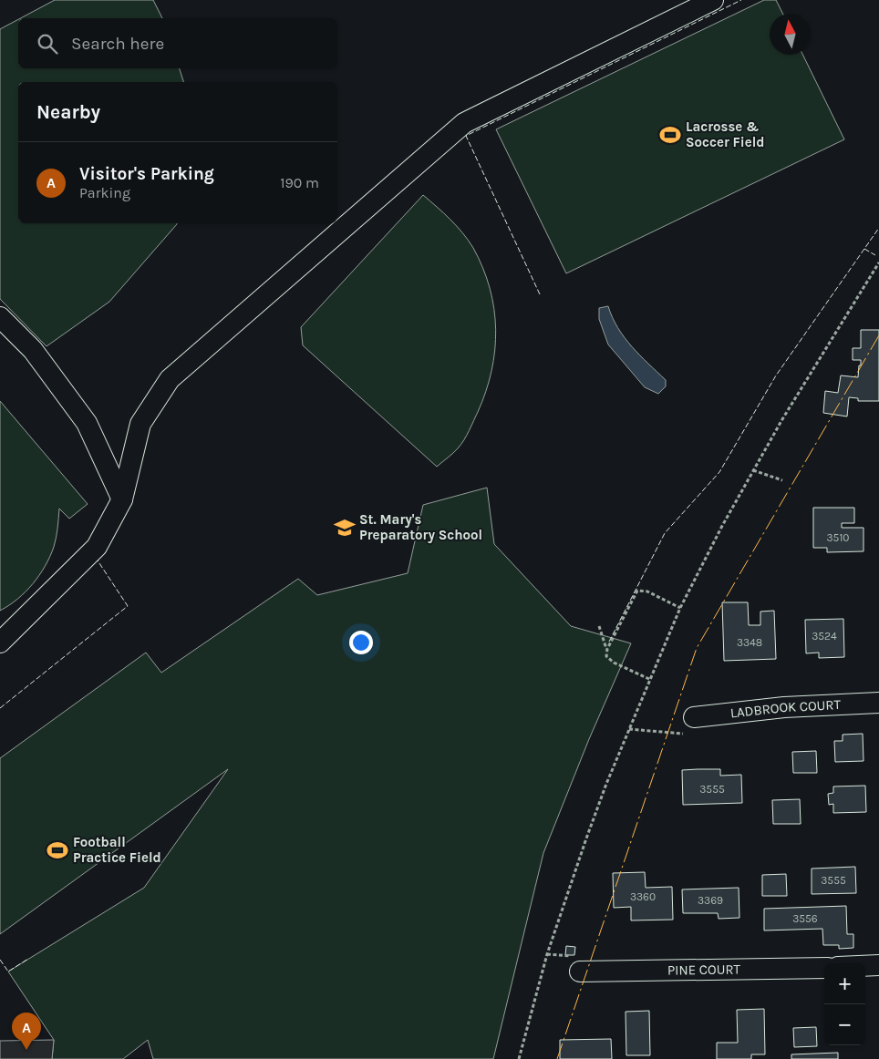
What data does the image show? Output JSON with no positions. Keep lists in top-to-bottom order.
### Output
{
  "streets": {
    "street": ["LADBROOK COURT", "PINE COURT"]
  },
  "places": {
    "sports": ["Lacrosse & Soccer Field", "Football Practice Field"],
    "school or university": ["St. Mary's Preparatory School"]
  },
  "house_numbers": [
    "3510",
    "3524",
    "3348",
    "3555",
    "3555",
    "3360",
    "3369",
    "3556"
  ],
  "north": "top",
  "page": {
    "search": "Search here",
    "heading": "Nearby",
    "list": [
      {
        "mark": "A",
        "name": "Visitor's Parking",
        "note": "Parking",
        "value": "190 m"
      }
    ],
    "map_buttons": ["+", "−"],
    "pins": "A"
  }
}
